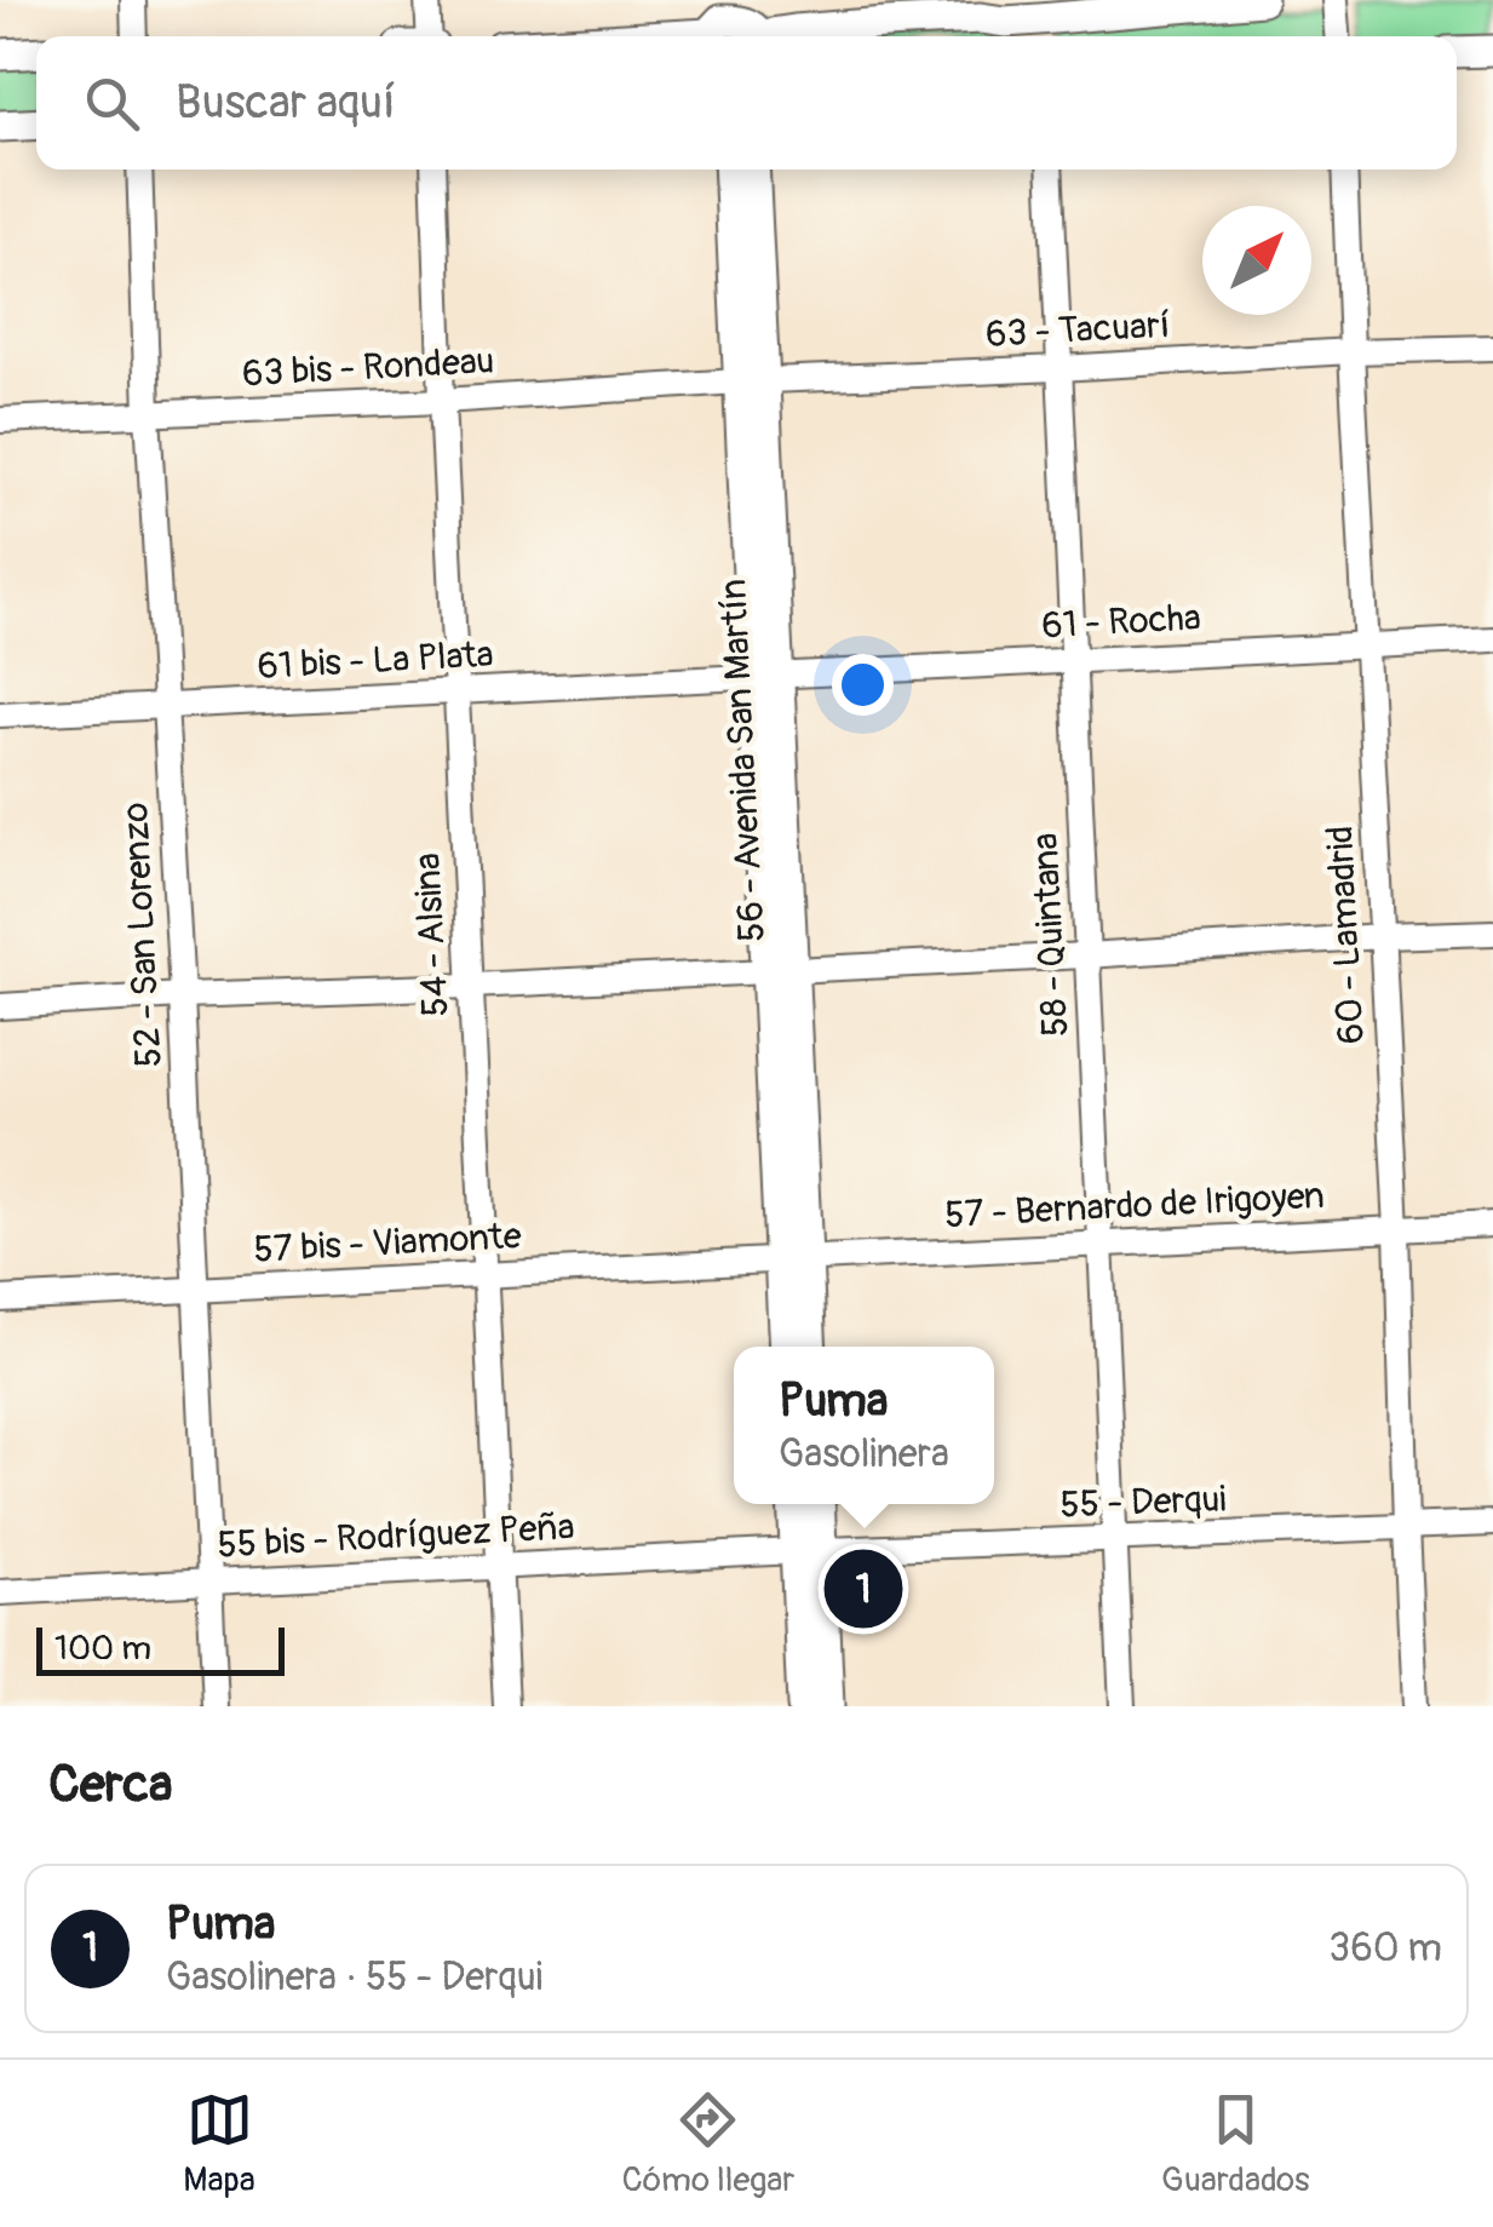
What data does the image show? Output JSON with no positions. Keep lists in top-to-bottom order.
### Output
{
  "streets": {
    "main road": ["56 - Avenida San Martín"],
    "street": [
      "63 - Tacuarí",
      "63 bis - Rondeau",
      "61 - Rocha",
      "61 bis - La Plata",
      "52 - San Lorenzo",
      "54 - Alsina",
      "58 - Quintana",
      "60 - Lamadrid",
      "57 - Bernardo de Irigoyen",
      "57 bis - Viamonte",
      "55 - Derqui",
      "55 bis - Rodríguez Peña"
    ]
  },
  "crossings": [
    ["63 - Tacuarí", "63 bis - Rondeau"],
    ["63 - Tacuarí", "56 - Avenida San Martín"],
    ["63 - Tacuarí", "58 - Quintana"],
    ["63 - Tacuarí", "60 - Lamadrid"],
    ["63 bis - Rondeau", "56 - Avenida San Martín"],
    ["63 bis - Rondeau", "52 - San Lorenzo"],
    ["63 bis - Rondeau", "54 - Alsina"],
    ["61 - Rocha", "61 bis - La Plata"],
    ["61 - Rocha", "56 - Avenida San Martín"],
    ["61 - Rocha", "58 - Quintana"],
    ["61 - Rocha", "60 - Lamadrid"],
    ["61 bis - La Plata", "56 - Avenida San Martín"],
    ["61 bis - La Plata", "52 - San Lorenzo"],
    ["61 bis - La Plata", "54 - Alsina"],
    ["56 - Avenida San Martín", "57 - Bernardo de Irigoyen"],
    ["56 - Avenida San Martín", "57 bis - Viamonte"],
    ["52 - San Lorenzo", "57 bis - Viamonte"],
    ["52 - San Lorenzo", "55 bis - Rodríguez Peña"],
    ["54 - Alsina", "57 bis - Viamonte"],
    ["54 - Alsina", "55 bis - Rodríguez Peña"],
    ["58 - Quintana", "57 - Bernardo de Irigoyen"],
    ["58 - Quintana", "55 - Derqui"],
    ["60 - Lamadrid", "57 - Bernardo de Irigoyen"],
    ["60 - Lamadrid", "55 - Derqui"],
    ["57 - Bernardo de Irigoyen", "57 bis - Viamonte"],
    ["55 - Derqui", "55 bis - Rodríguez Peña"]
  ],
  "scale_bar": "100 m",
  "north": "top right",
  "page": {
    "search": "Buscar aquí",
    "popup": ["Puma", "Gasolinera"],
    "pins": "1",
    "scale": "100 m",
    "heading": "Cerca",
    "list": [
      {
        "mark": "1",
        "name": "Puma",
        "note": "Gasolinera · 55 - Derqui",
        "value": "360 m"
      }
    ],
    "nav": ["Mapa", "Cómo llegar", "Guardados"]
  }
}
